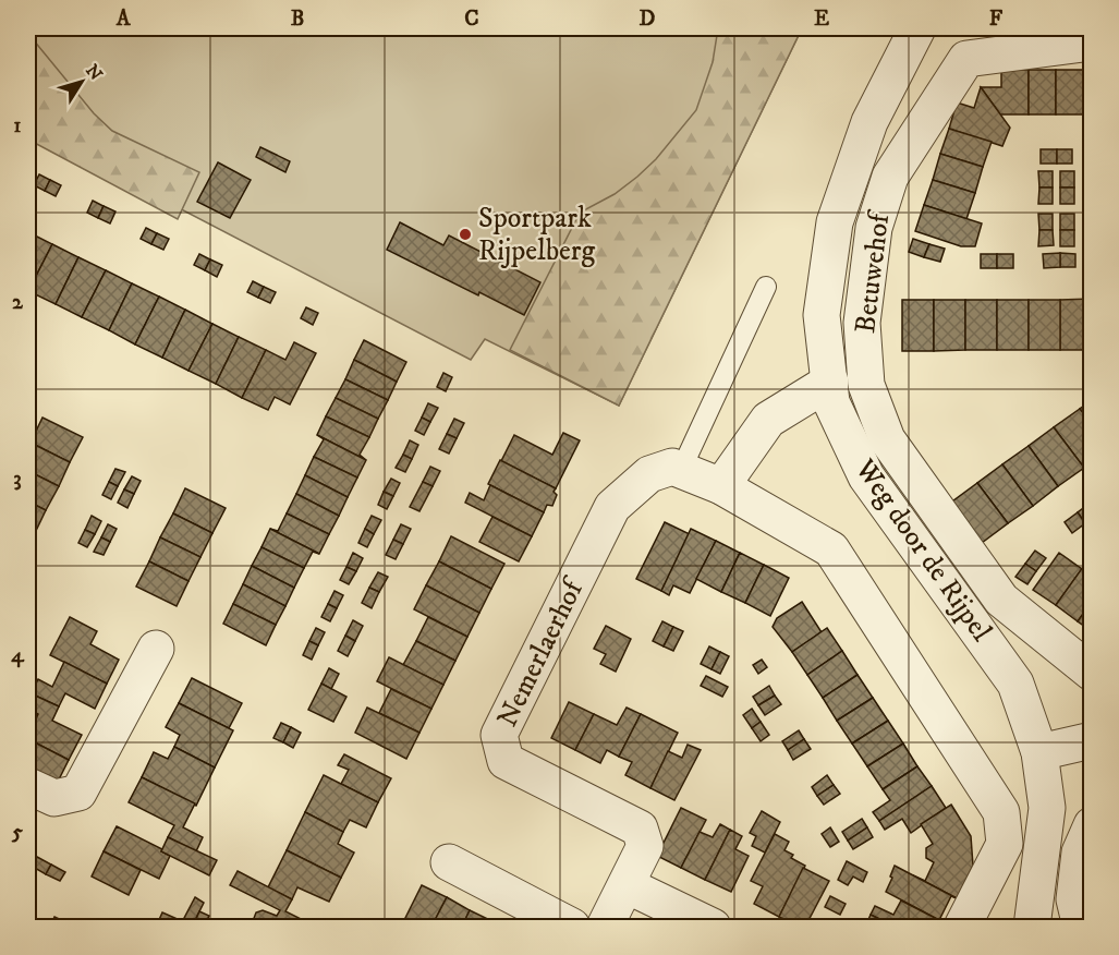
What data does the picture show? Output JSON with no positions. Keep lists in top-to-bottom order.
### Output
{
  "streets": {
    "street": ["Betuwehof", "Weg door de Rijpel", "Nemerlaerhof"]
  },
  "places": ["Sportpark Rijpelberg"],
  "north": "top right",
  "grid": {
    "columns": [
      "A",
      "B",
      "C",
      "D",
      "E",
      "F"
    ],
    "rows": [
      "1",
      "2",
      "3",
      "4",
      "5"
    ]
  }
}
